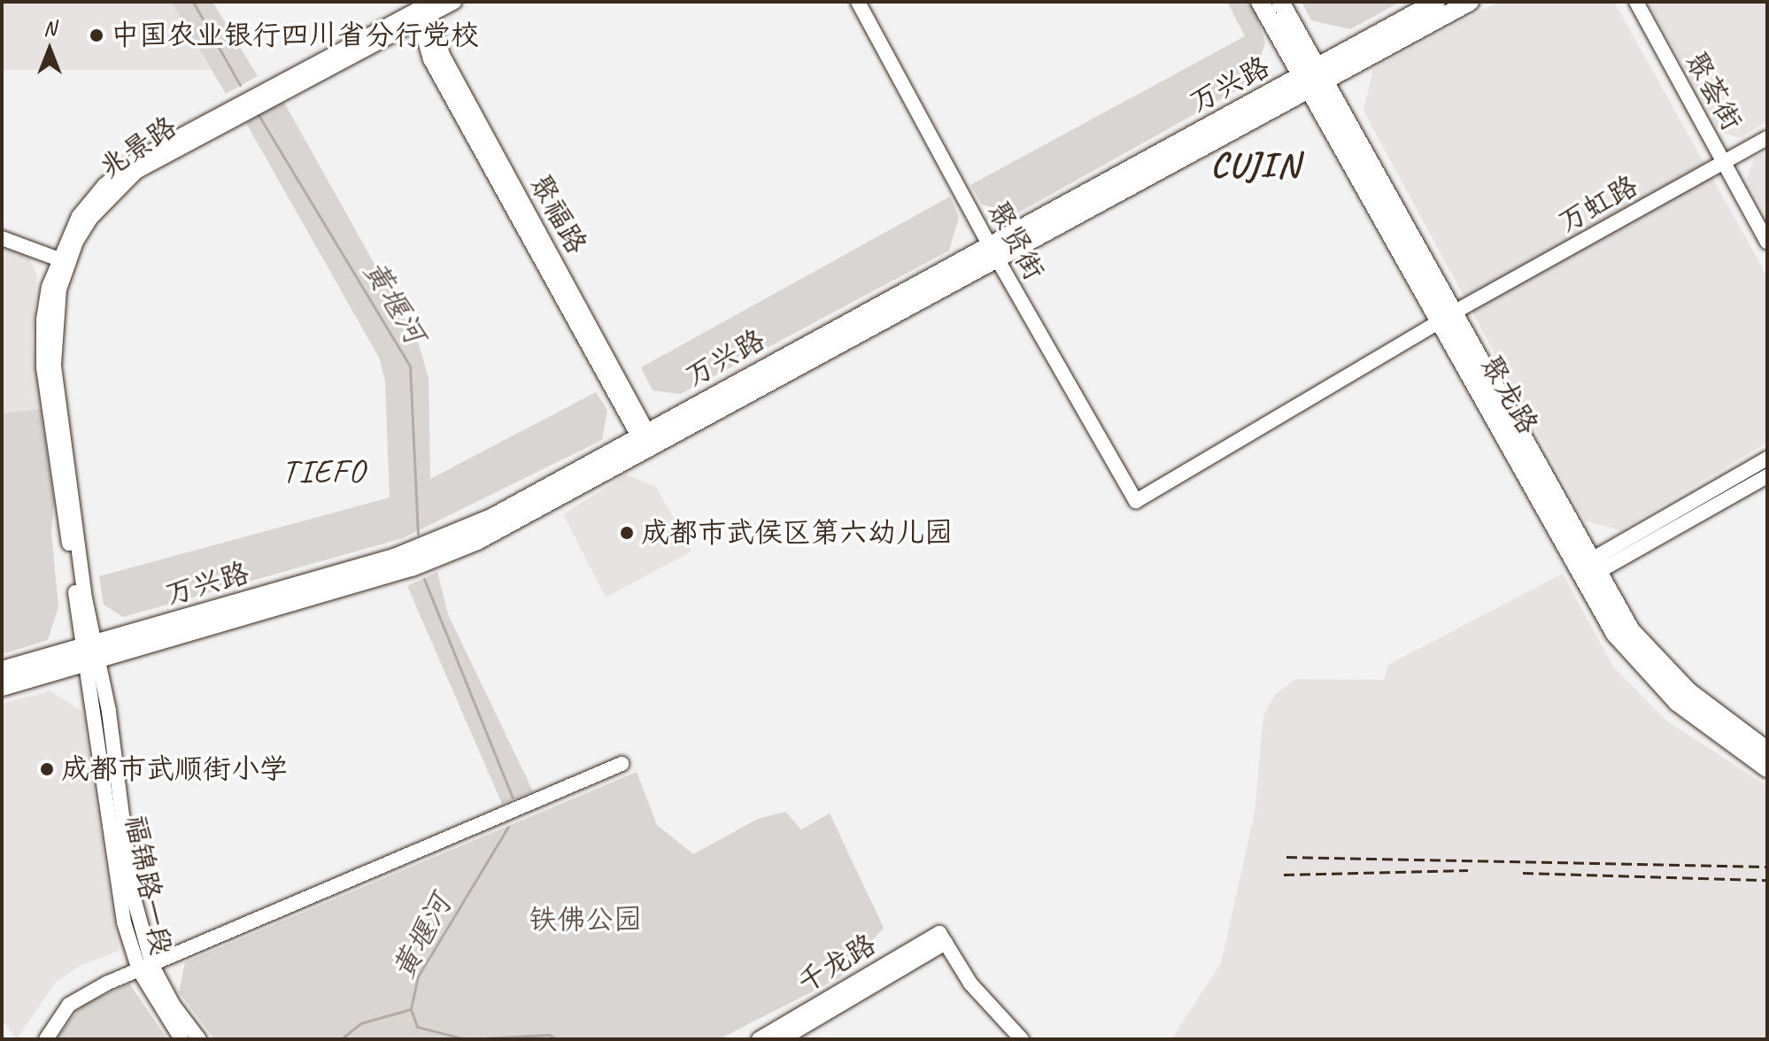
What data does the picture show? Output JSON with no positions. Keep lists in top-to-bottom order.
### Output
{
  "streets": {
    "main road": ["万兴路", "聚龙路"],
    "street": [
      "聚荟街",
      "兆景路",
      "万虹路",
      "聚福路",
      "聚贤街",
      "福锦路一段",
      "千龙路"
    ]
  },
  "crossings": [
    ["万兴路", "兆景路"],
    ["万兴路", "聚福路"],
    ["万兴路", "聚贤街"],
    ["万兴路", "聚龙路"],
    ["万兴路", "福锦路一段"],
    ["聚荟街", "万虹路"],
    ["兆景路", "聚福路"],
    ["兆景路", "福锦路一段"],
    ["万虹路", "聚贤街"],
    ["万虹路", "聚龙路"]
  ],
  "districts": ["CUJIN", "TIEFO"],
  "water": ["黄堰河"],
  "parks": ["铁佛公园"],
  "places": ["中国农业银行四川省分行党校", "成都市武侯区第六幼儿园", "成都市武顺街小学"],
  "north": "top"
}
